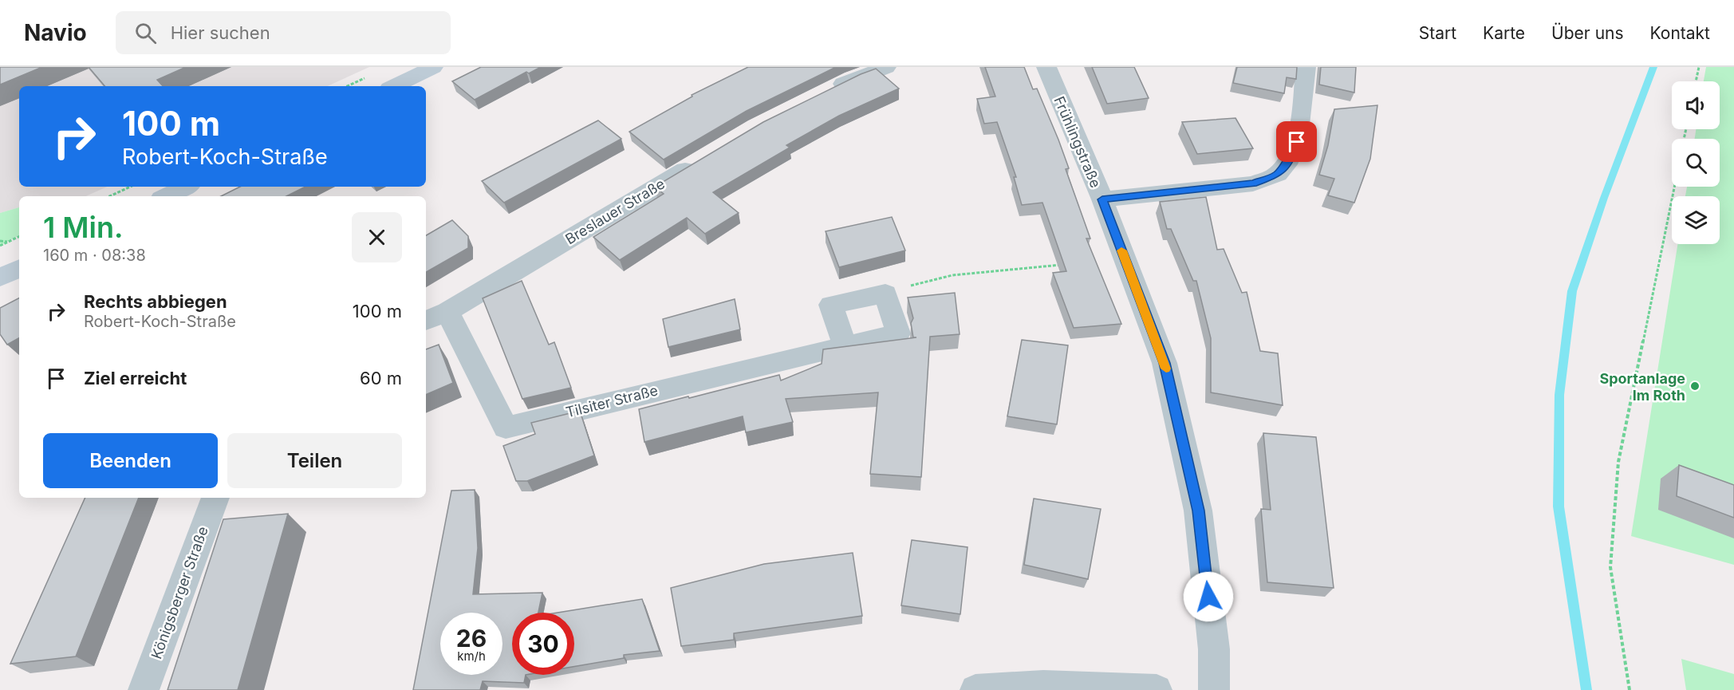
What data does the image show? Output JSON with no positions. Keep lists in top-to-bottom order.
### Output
{
  "streets": {
    "street": [
      "Frühlingstraße",
      "Breslauer Straße",
      "Tilsiter Straße",
      "Königsberger Straße"
    ]
  },
  "crossings": [
    ["Breslauer Straße", "Tilsiter Straße"]
  ],
  "places": ["Sportanlage Im Roth"],
  "page": {
    "header": "Navio",
    "search": "Hier suchen",
    "nav": [
      "Start",
      "Karte",
      "Über uns",
      "Kontakt"
    ],
    "turn": ["100 m", "Robert-Koch-Straße"],
    "heading": ["1 Min.", "160 m · 08:38"],
    "list": [
      {
        "name": "Rechts abbiegen",
        "note": "Robert-Koch-Straße",
        "value": "100 m"
      },
      {
        "name": "Ziel erreicht",
        "value": "60 m"
      }
    ],
    "buttons": ["Beenden", "Teilen"],
    "speed": "26 km/h",
    "limit": "30"
  }
}
